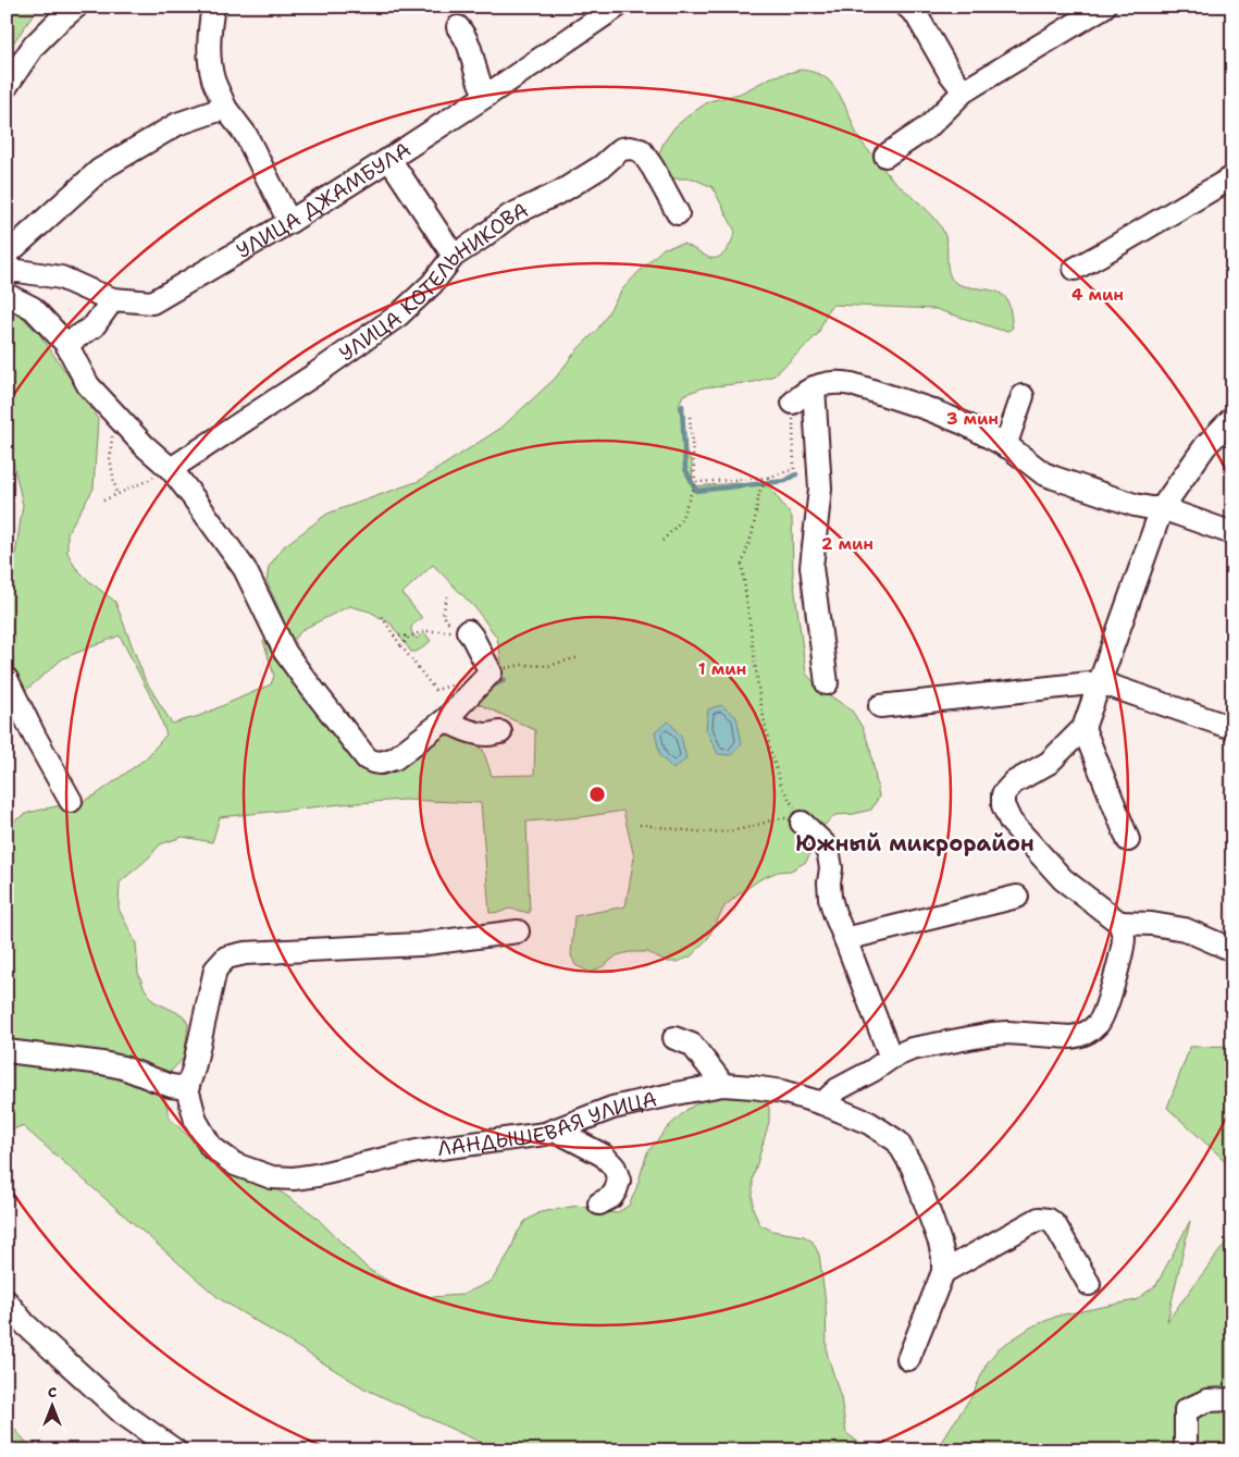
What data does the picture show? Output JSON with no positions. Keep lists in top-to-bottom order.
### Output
{
  "streets": {
    "street": ["УЛИЦА ДЖАМБУЛА", "УЛИЦА КОТЕЛЬНИКОВА", "ЛАНДЫШЕВАЯ УЛИЦА"]
  },
  "districts": ["Южный микрорайон"],
  "north": "top",
  "rings": [
    "4 мин",
    "3 мин",
    "2 мин",
    "1 мин"
  ]
}
